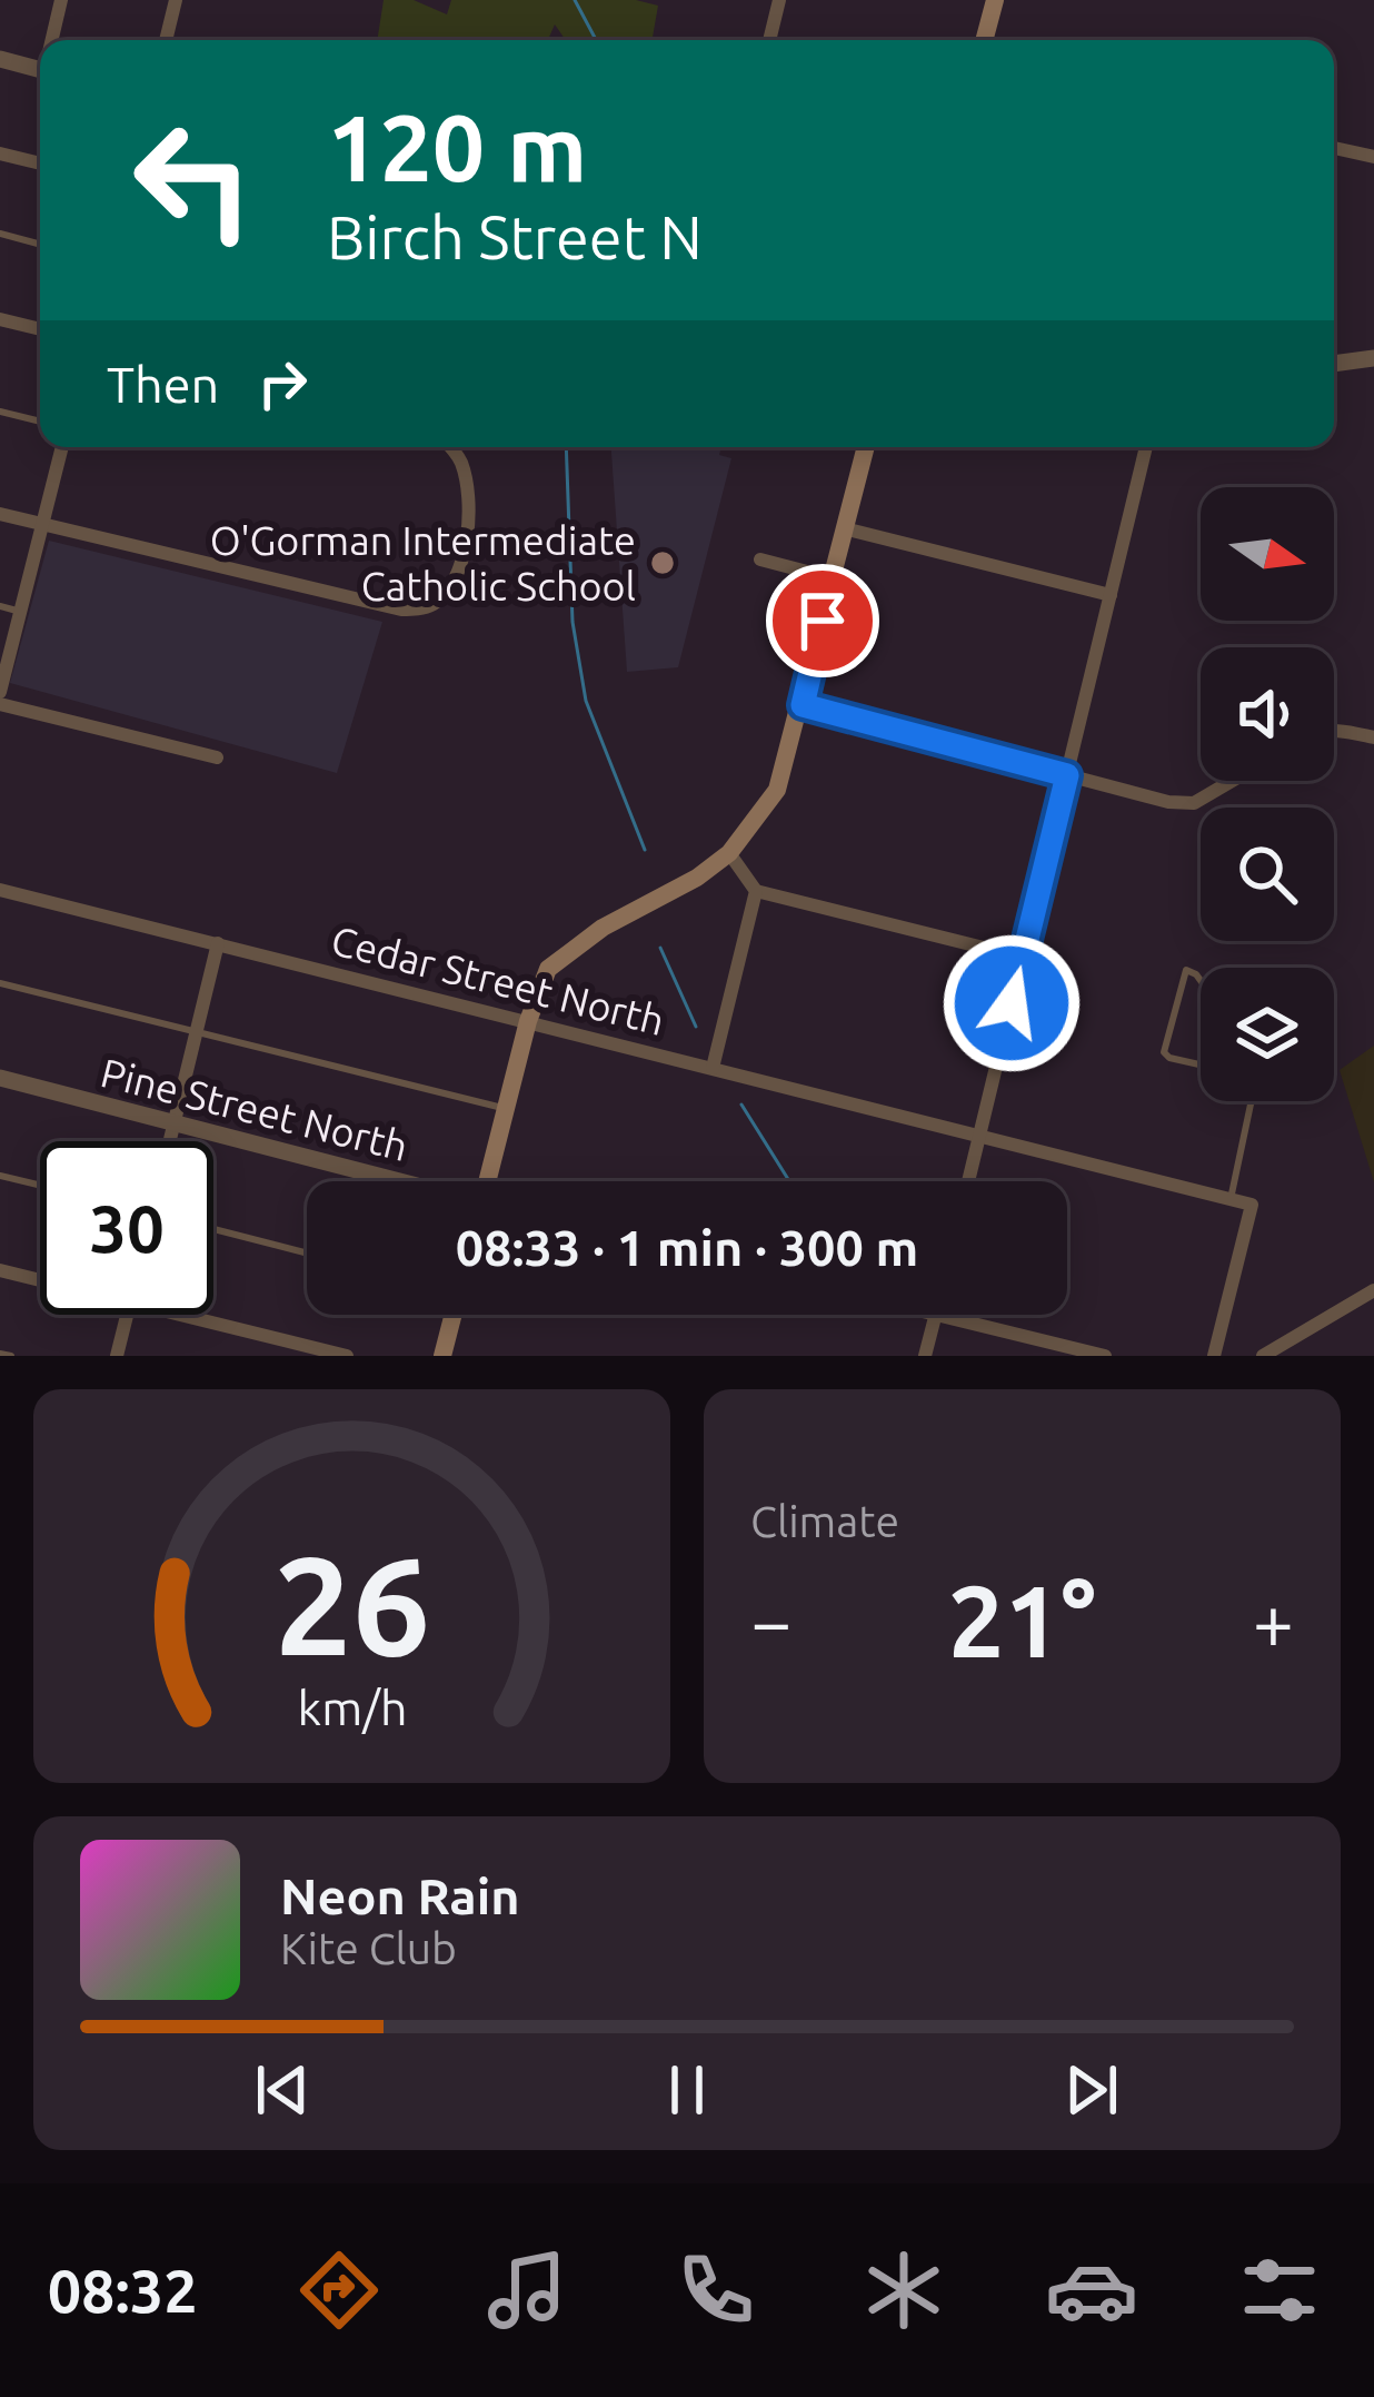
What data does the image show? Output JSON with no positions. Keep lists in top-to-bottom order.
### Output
{
  "streets": {
    "street": ["Cedar Street North", "Pine Street North"]
  },
  "places": ["O'Gorman Intermediate Catholic School"],
  "north": "right",
  "page": {
    "turn": ["120 m", "Birch Street N"],
    "then": "Then",
    "limit": "30",
    "trip": "08:33 · 1 min · 300 m",
    "tile": "Climate",
    "heat": ["−", "21°", "+"],
    "song": ["Neon Rain", "Kite Club"],
    "tabs": "08:32",
    "gauge": ["26", "km/h"]
  }
}
